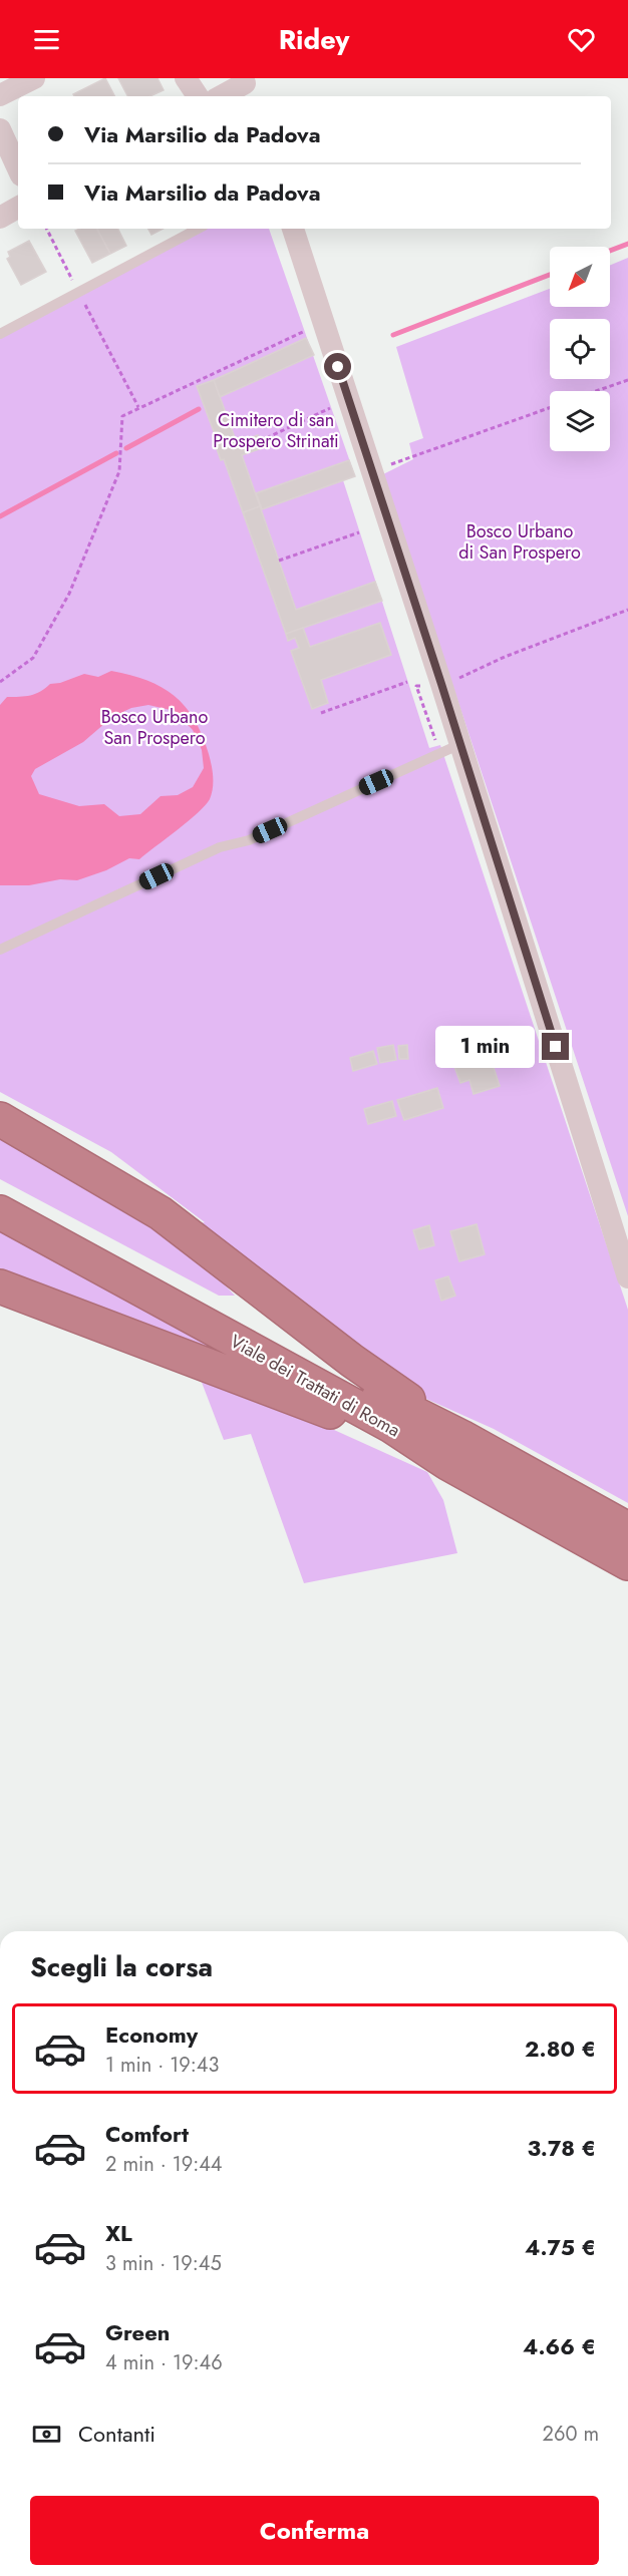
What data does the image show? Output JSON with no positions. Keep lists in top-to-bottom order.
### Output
{
  "streets": {
    "highway": ["Viale dei Trattati di Roma"]
  },
  "parks": ["Cimitero di san Prospero Strinati", "Bosco Urbano di San Prospero", "Bosco Urbano San Prospero"],
  "north": "bottom left",
  "page": {
    "header": "Ridey",
    "banner": ["Via Marsilio da Padova", "Via Marsilio da Padova"],
    "bubble": "1 min",
    "heading": "Scegli la corsa",
    "list": [
      {
        "name": "Economy",
        "note": "1 min · 19:43",
        "value": "2.80 €"
      },
      {
        "name": "Comfort",
        "note": "2 min · 19:44",
        "value": "3.78 €"
      },
      {
        "name": "XL",
        "note": "3 min · 19:45",
        "value": "4.75 €"
      },
      {
        "name": "Green",
        "note": "4 min · 19:46",
        "value": "4.66 €"
      }
    ],
    "pay": ["Contanti", "260 m"],
    "buttons": "Conferma"
  }
}
